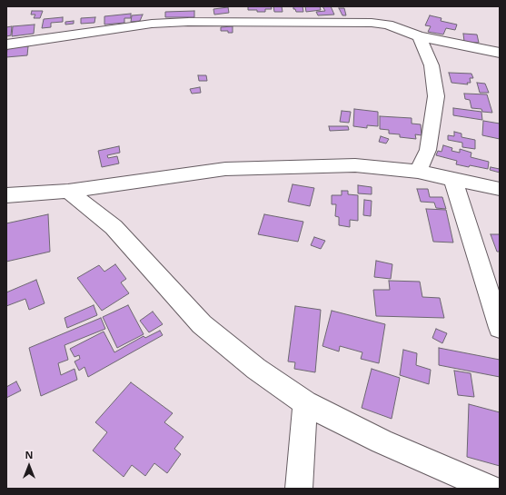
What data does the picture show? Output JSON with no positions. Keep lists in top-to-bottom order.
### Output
{
  "north": "top"
}
